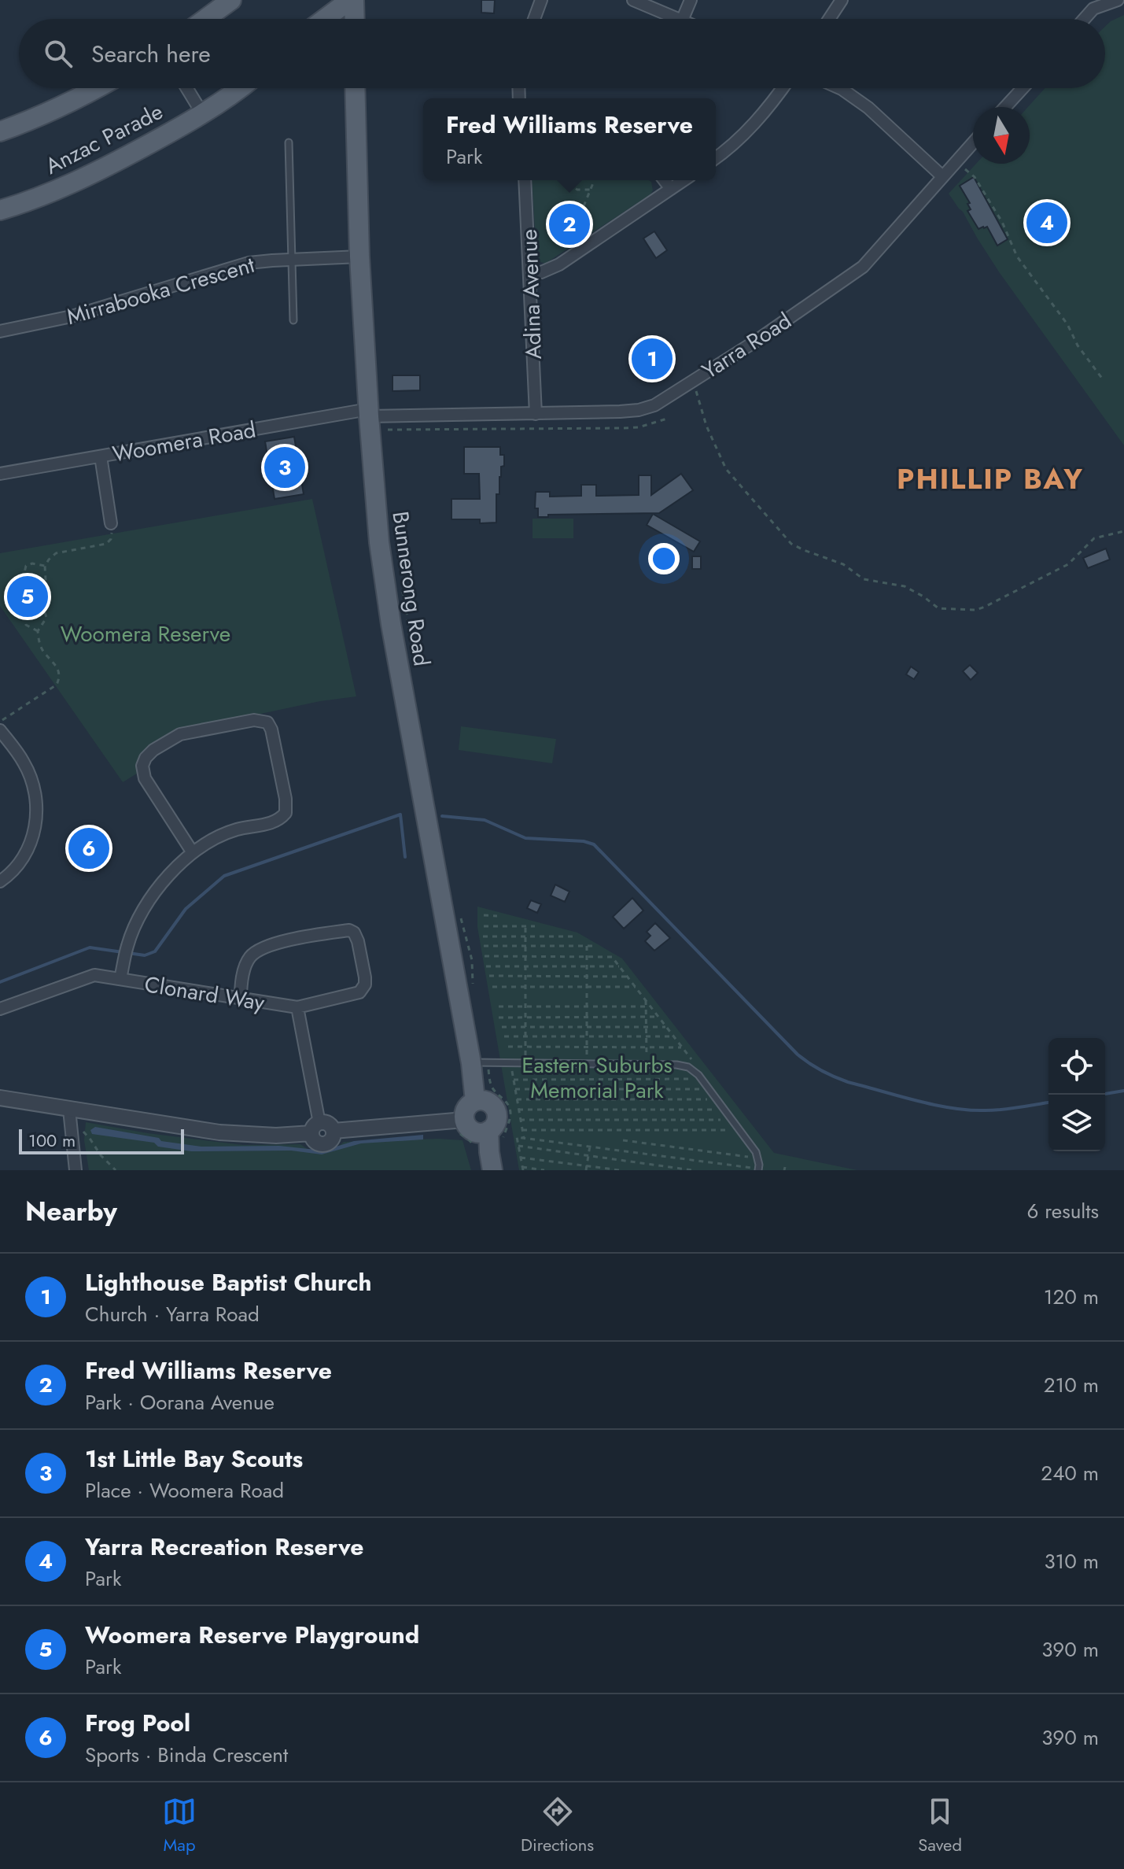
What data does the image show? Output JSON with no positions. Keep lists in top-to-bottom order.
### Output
{
  "streets": {
    "main road": ["Anzac Parade", "Bunnerong Road"],
    "street": [
      "Mirrabooka Crescent",
      "Adina Avenue",
      "Yarra Road",
      "Woomera Road",
      "Clonard Way"
    ]
  },
  "crossings": [
    ["Mirrabooka Crescent", "Bunnerong Road"],
    ["Adina Avenue", "Yarra Road"],
    ["Yarra Road", "Woomera Road"],
    ["Yarra Road", "Bunnerong Road"],
    ["Woomera Road", "Bunnerong Road"]
  ],
  "districts": ["PHILLIP BAY"],
  "parks": ["Woomera Reserve", "Eastern Suburbs Memorial Park"],
  "scale_bar": "100 m",
  "north": "bottom",
  "page": {
    "search": "Search here",
    "popup": ["Fred Williams Reserve", "Park"],
    "pins": [
      "4",
      "2",
      "1",
      "3",
      "5",
      "6"
    ],
    "scale": "100 m",
    "heading": ["Nearby", "6 results"],
    "list": [
      {
        "mark": "1",
        "name": "Lighthouse Baptist Church",
        "note": "Church · Yarra Road",
        "value": "120 m"
      },
      {
        "mark": "2",
        "name": "Fred Williams Reserve",
        "note": "Park · Oorana Avenue",
        "value": "210 m"
      },
      {
        "mark": "3",
        "name": "1st Little Bay Scouts",
        "note": "Place · Woomera Road",
        "value": "240 m"
      },
      {
        "mark": "4",
        "name": "Yarra Recreation Reserve",
        "note": "Park",
        "value": "310 m"
      },
      {
        "mark": "5",
        "name": "Woomera Reserve Playground",
        "note": "Park",
        "value": "390 m"
      },
      {
        "mark": "6",
        "name": "Frog Pool",
        "note": "Sports · Binda Crescent",
        "value": "390 m"
      }
    ],
    "nav": ["Map", "Directions", "Saved"]
  }
}
